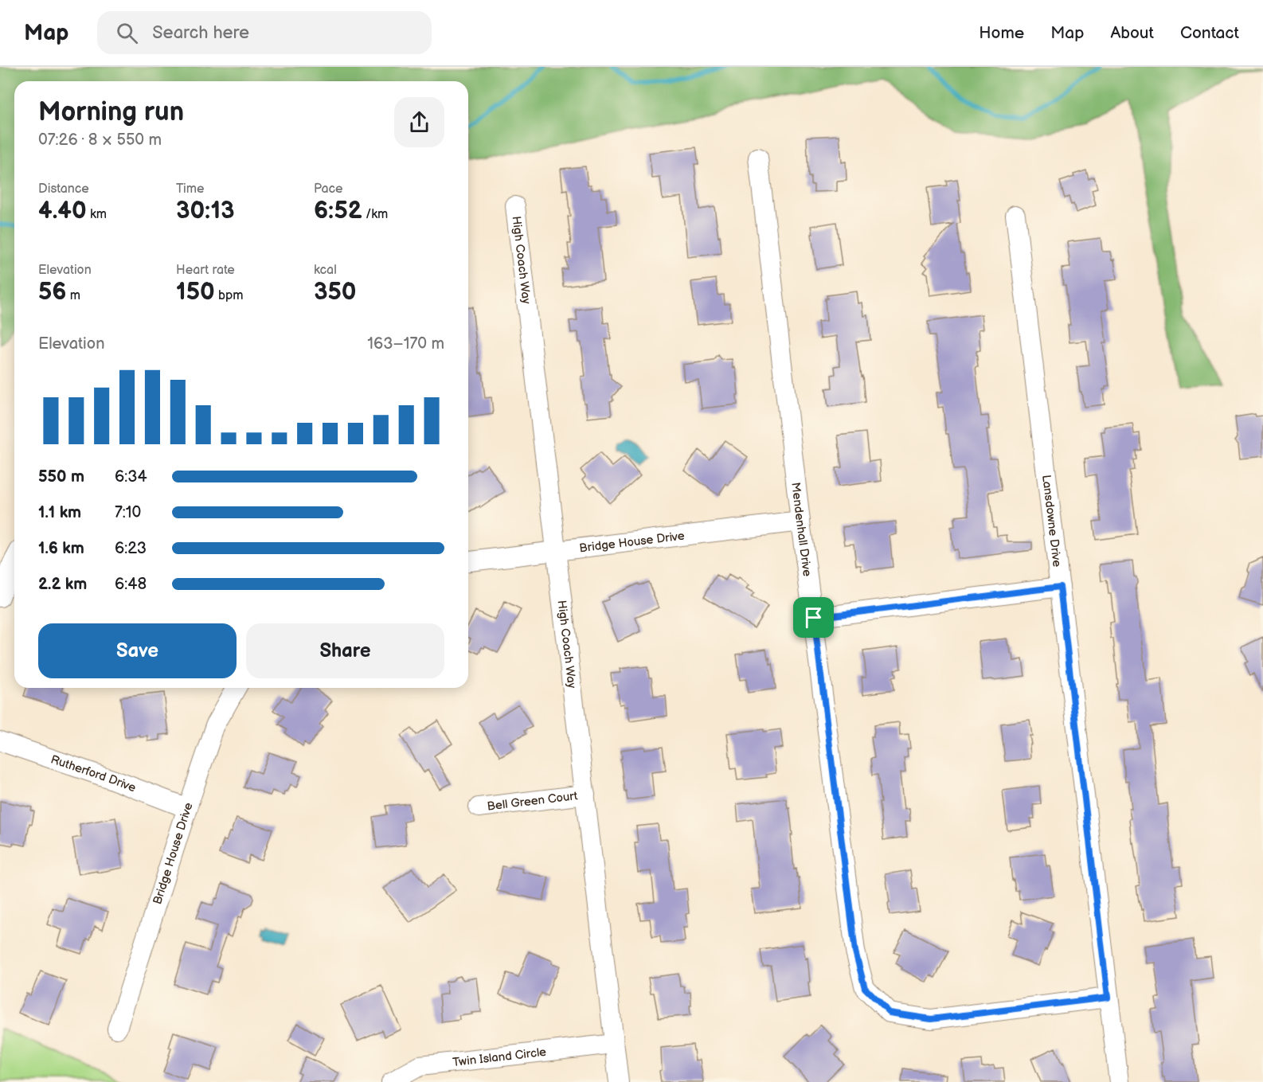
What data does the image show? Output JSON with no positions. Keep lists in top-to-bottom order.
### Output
{
  "streets": {
    "street": [
      "High Coach Way",
      "Lansdowne Drive",
      "Mendenhall Drive",
      "Bridge House Drive",
      "Rutherford Drive",
      "Bell Green Court",
      "Twin Island Circle"
    ]
  },
  "crossings": [
    ["High Coach Way", "Bridge House Drive"],
    ["High Coach Way", "Bell Green Court"],
    ["High Coach Way", "Twin Island Circle"],
    ["Lansdowne Drive", "Mendenhall Drive"],
    ["Mendenhall Drive", "Bridge House Drive"],
    ["Bridge House Drive", "Rutherford Drive"]
  ],
  "page": {
    "header": "Map",
    "search": "Search here",
    "nav": [
      "Home",
      "Map",
      "About",
      "Contact"
    ],
    "heading": ["Morning run", "07:26 · 8 × 550 m"],
    "stats": [
      ["Distance", "4.40 km"],
      ["Time", "30:13"],
      ["Pace", "6:52 /km"],
      ["Elevation", "56 m"],
      ["Heart rate", "150 bpm"],
      ["kcal", "350"]
    ],
    "chart": ["Elevation", "163–170 m"],
    "list": [
      {
        "name": "550 m",
        "note": "6:34"
      },
      {
        "name": "1.1 km",
        "note": "7:10"
      },
      {
        "name": "1.6 km",
        "note": "6:23"
      },
      {
        "name": "2.2 km",
        "note": "6:48"
      }
    ],
    "buttons": ["Save", "Share"]
  }
}
